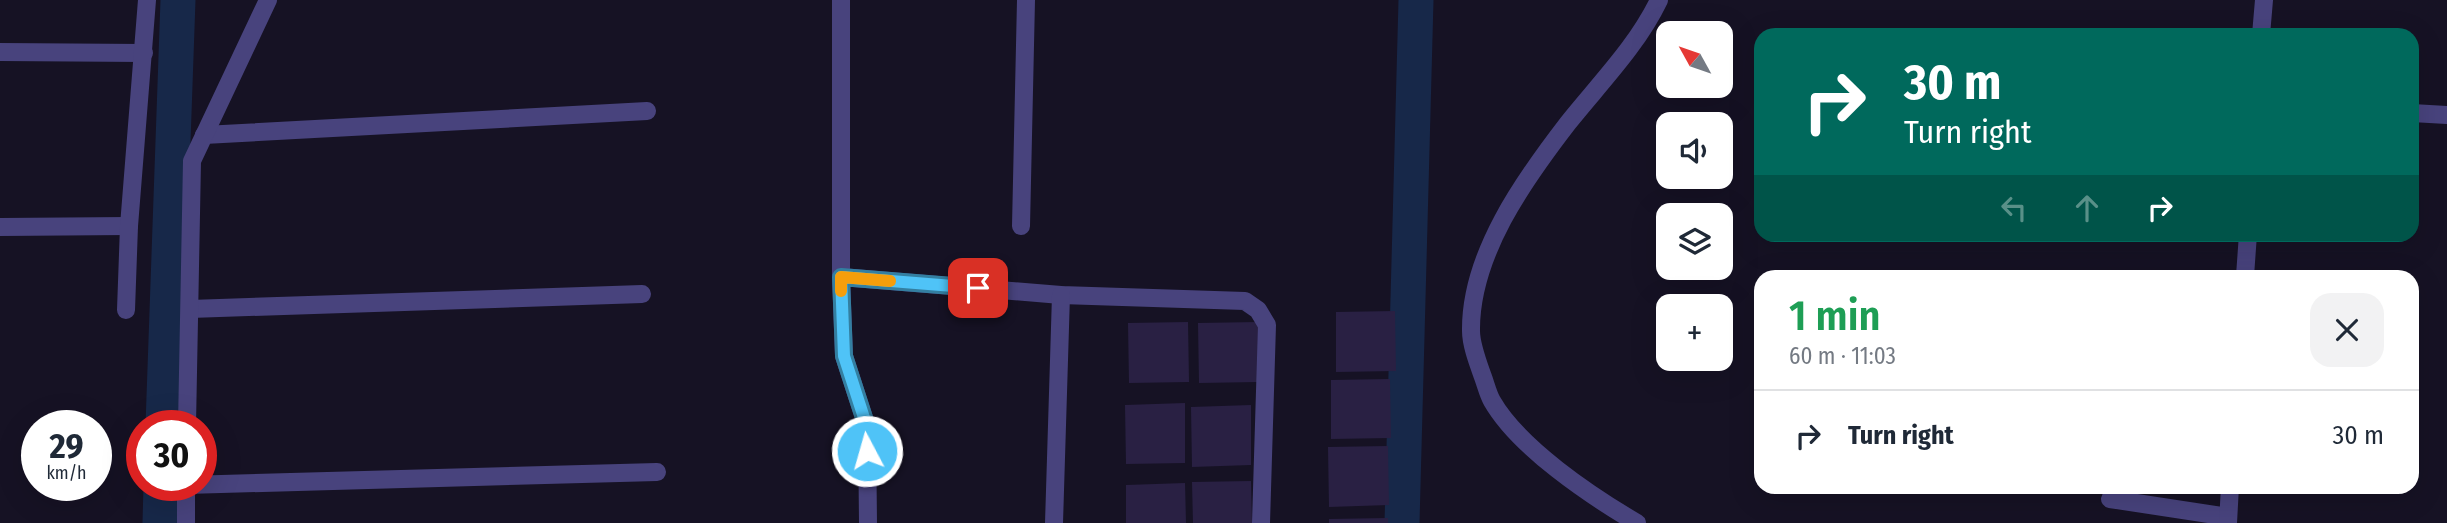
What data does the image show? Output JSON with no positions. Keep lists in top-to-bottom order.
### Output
{
  "north": "top left",
  "page": {
    "map_buttons": "+",
    "turn": ["30 m", "Turn right"],
    "heading": ["1 min", "60 m · 11:03"],
    "list": [
      {
        "name": "Turn right",
        "value": "30 m"
      }
    ],
    "speed": "29 km/h",
    "limit": "30"
  }
}
